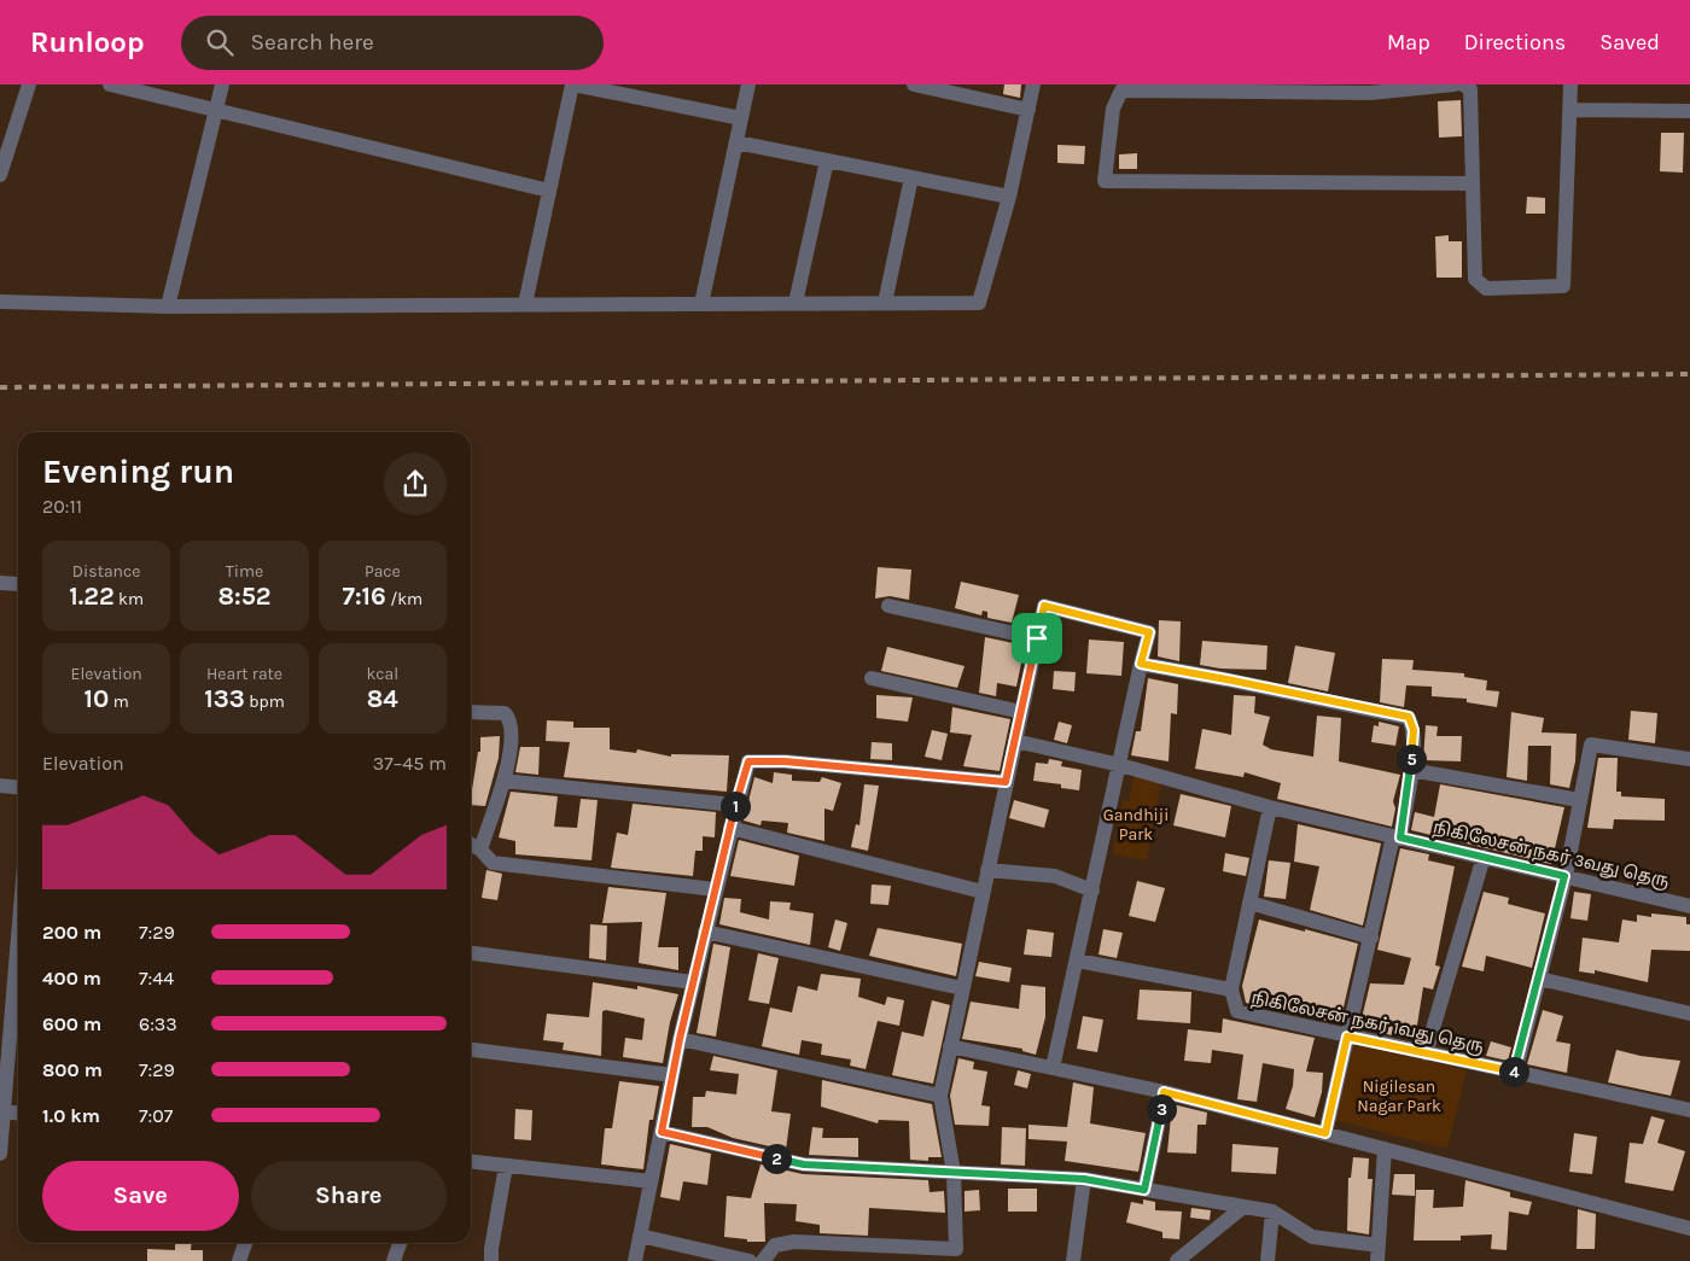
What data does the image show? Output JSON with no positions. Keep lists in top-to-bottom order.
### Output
{
  "streets": {
    "street": ["நிகிலேசன் நகர் 3வது தெரு", "நிகிலேசன் நகர் 1வது தெரு"]
  },
  "parks": ["Gandhiji Park", "Nigilesan Nagar Park"],
  "page": {
    "header": "Runloop",
    "search": "Search here",
    "nav": ["Map", "Directions", "Saved"],
    "heading": ["Evening run", "20:11"],
    "stats": [
      ["Distance", "1.22 km"],
      ["Time", "8:52"],
      ["Pace", "7:16 /km"],
      ["Elevation", "10 m"],
      ["Heart rate", "133 bpm"],
      ["kcal", "84"]
    ],
    "chart": ["Elevation", "37–45 m"],
    "pins": [
      "5",
      "1",
      "4",
      "3",
      "2"
    ],
    "list": [
      {
        "name": "200 m",
        "note": "7:29"
      },
      {
        "name": "400 m",
        "note": "7:44"
      },
      {
        "name": "600 m",
        "note": "6:33"
      },
      {
        "name": "800 m",
        "note": "7:29"
      },
      {
        "name": "1.0 km",
        "note": "7:07"
      }
    ],
    "buttons": ["Save", "Share"]
  }
}
